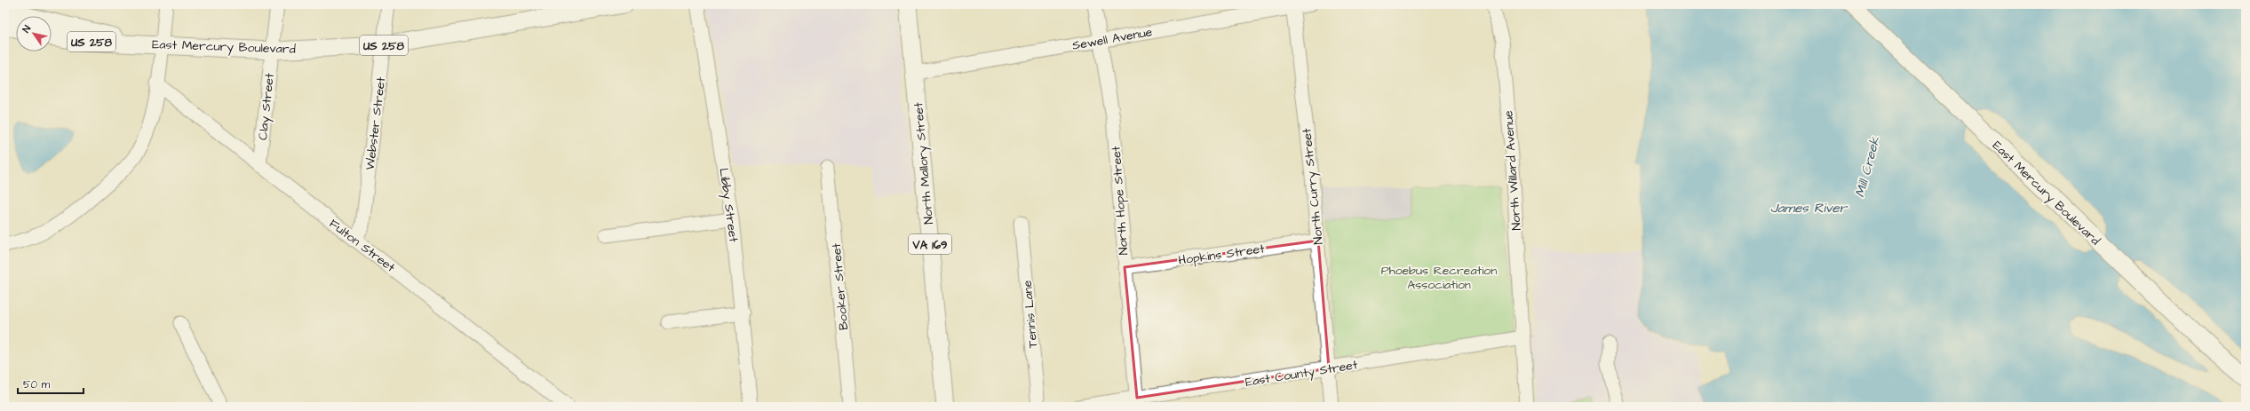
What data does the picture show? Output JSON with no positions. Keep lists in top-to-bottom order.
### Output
{
  "streets": {
    "main road": [
      "US 258",
      "East Mercury Boulevard",
      "North Mallory Street",
      "VA 169"
    ],
    "street": [
      "Sewell Avenue",
      "Clay Street",
      "Webster Street",
      "North Willard Avenue",
      "North Curry Street",
      "North Hope Street",
      "Libby Street",
      "Fulton Street",
      "Hopkins Street",
      "Booker Street",
      "Tennis Lane",
      "East County Street"
    ]
  },
  "crossings": [
    ["Sewell Avenue", "North Mallory Street"],
    ["Sewell Avenue", "North Curry Street"],
    ["Sewell Avenue", "North Hope Street"],
    ["East Mercury Boulevard", "Clay Street"],
    ["East Mercury Boulevard", "Webster Street"],
    ["Clay Street", "Fulton Street"],
    ["Webster Street", "Fulton Street"],
    ["North Willard Avenue", "East County Street"],
    ["North Curry Street", "Hopkins Street"],
    ["North Curry Street", "East County Street"],
    ["North Hope Street", "Hopkins Street"],
    ["North Hope Street", "East County Street"]
  ],
  "water": ["Mill Creek", "James River"],
  "parks": ["Phoebus Recreation Association"],
  "scale_bar": "50 m",
  "north": "top left"
}
